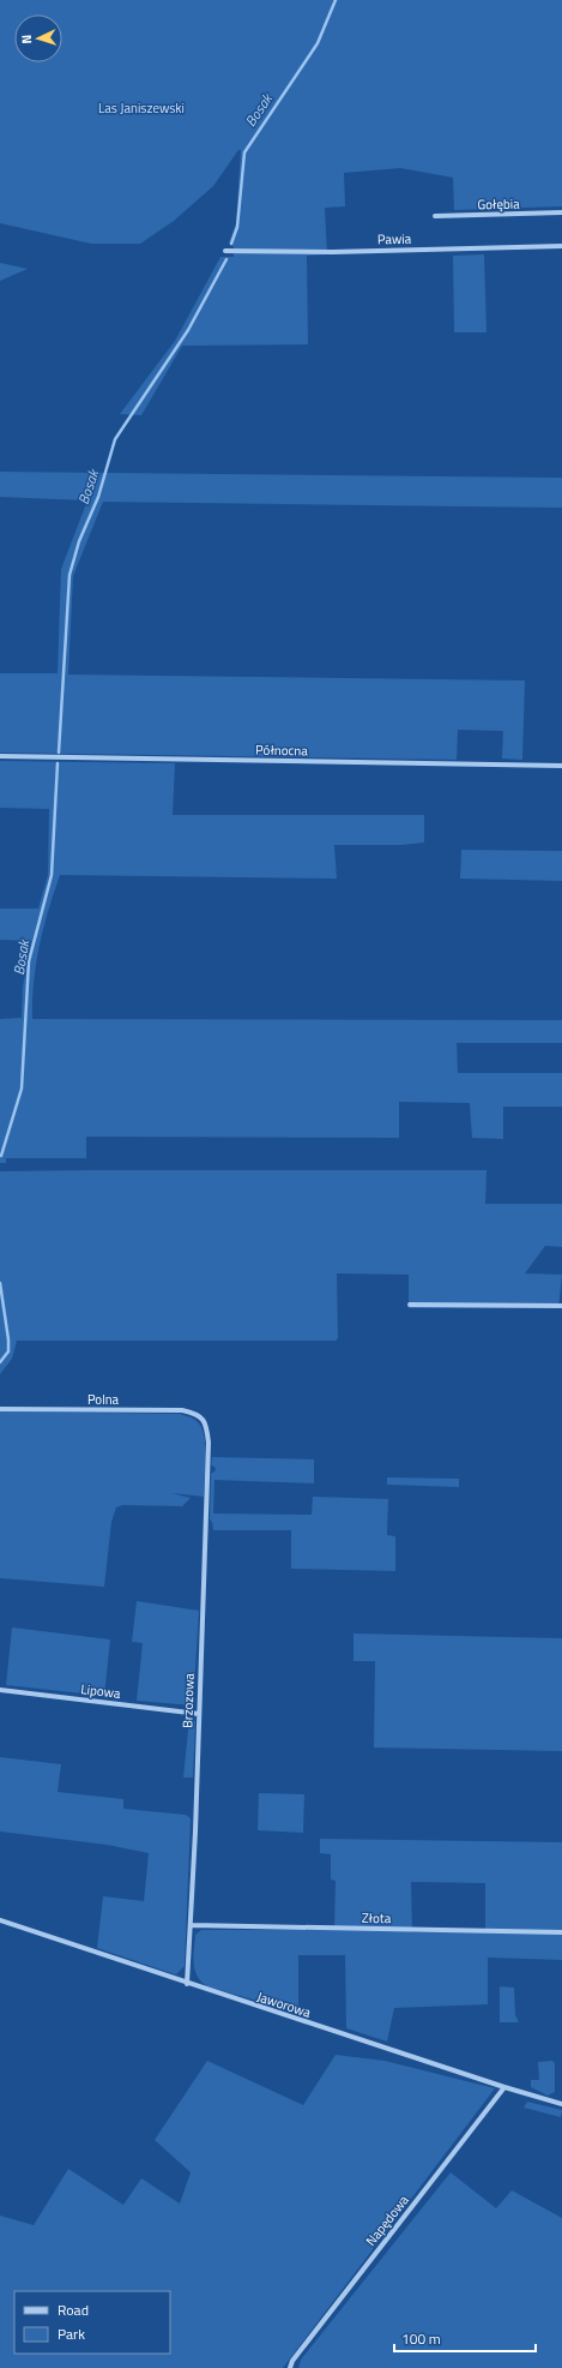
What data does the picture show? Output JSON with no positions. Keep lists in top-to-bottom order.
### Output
{
  "streets": {
    "street": [
      "Gołębia",
      "Pawia",
      "Północna",
      "Polna",
      "Lipowa",
      "Brzozowa",
      "Złota",
      "Jaworowa",
      "Napędowa"
    ]
  },
  "crossings": [
    ["Polna", "Brzozowa"],
    ["Lipowa", "Brzozowa"],
    ["Brzozowa", "Złota"],
    ["Brzozowa", "Jaworowa"],
    ["Jaworowa", "Napędowa"]
  ],
  "water": ["Bosak"],
  "parks": ["Las Janiszewski"],
  "legend": ["Road", "Park"],
  "scale_bar": "100 m",
  "north": "left"
}
